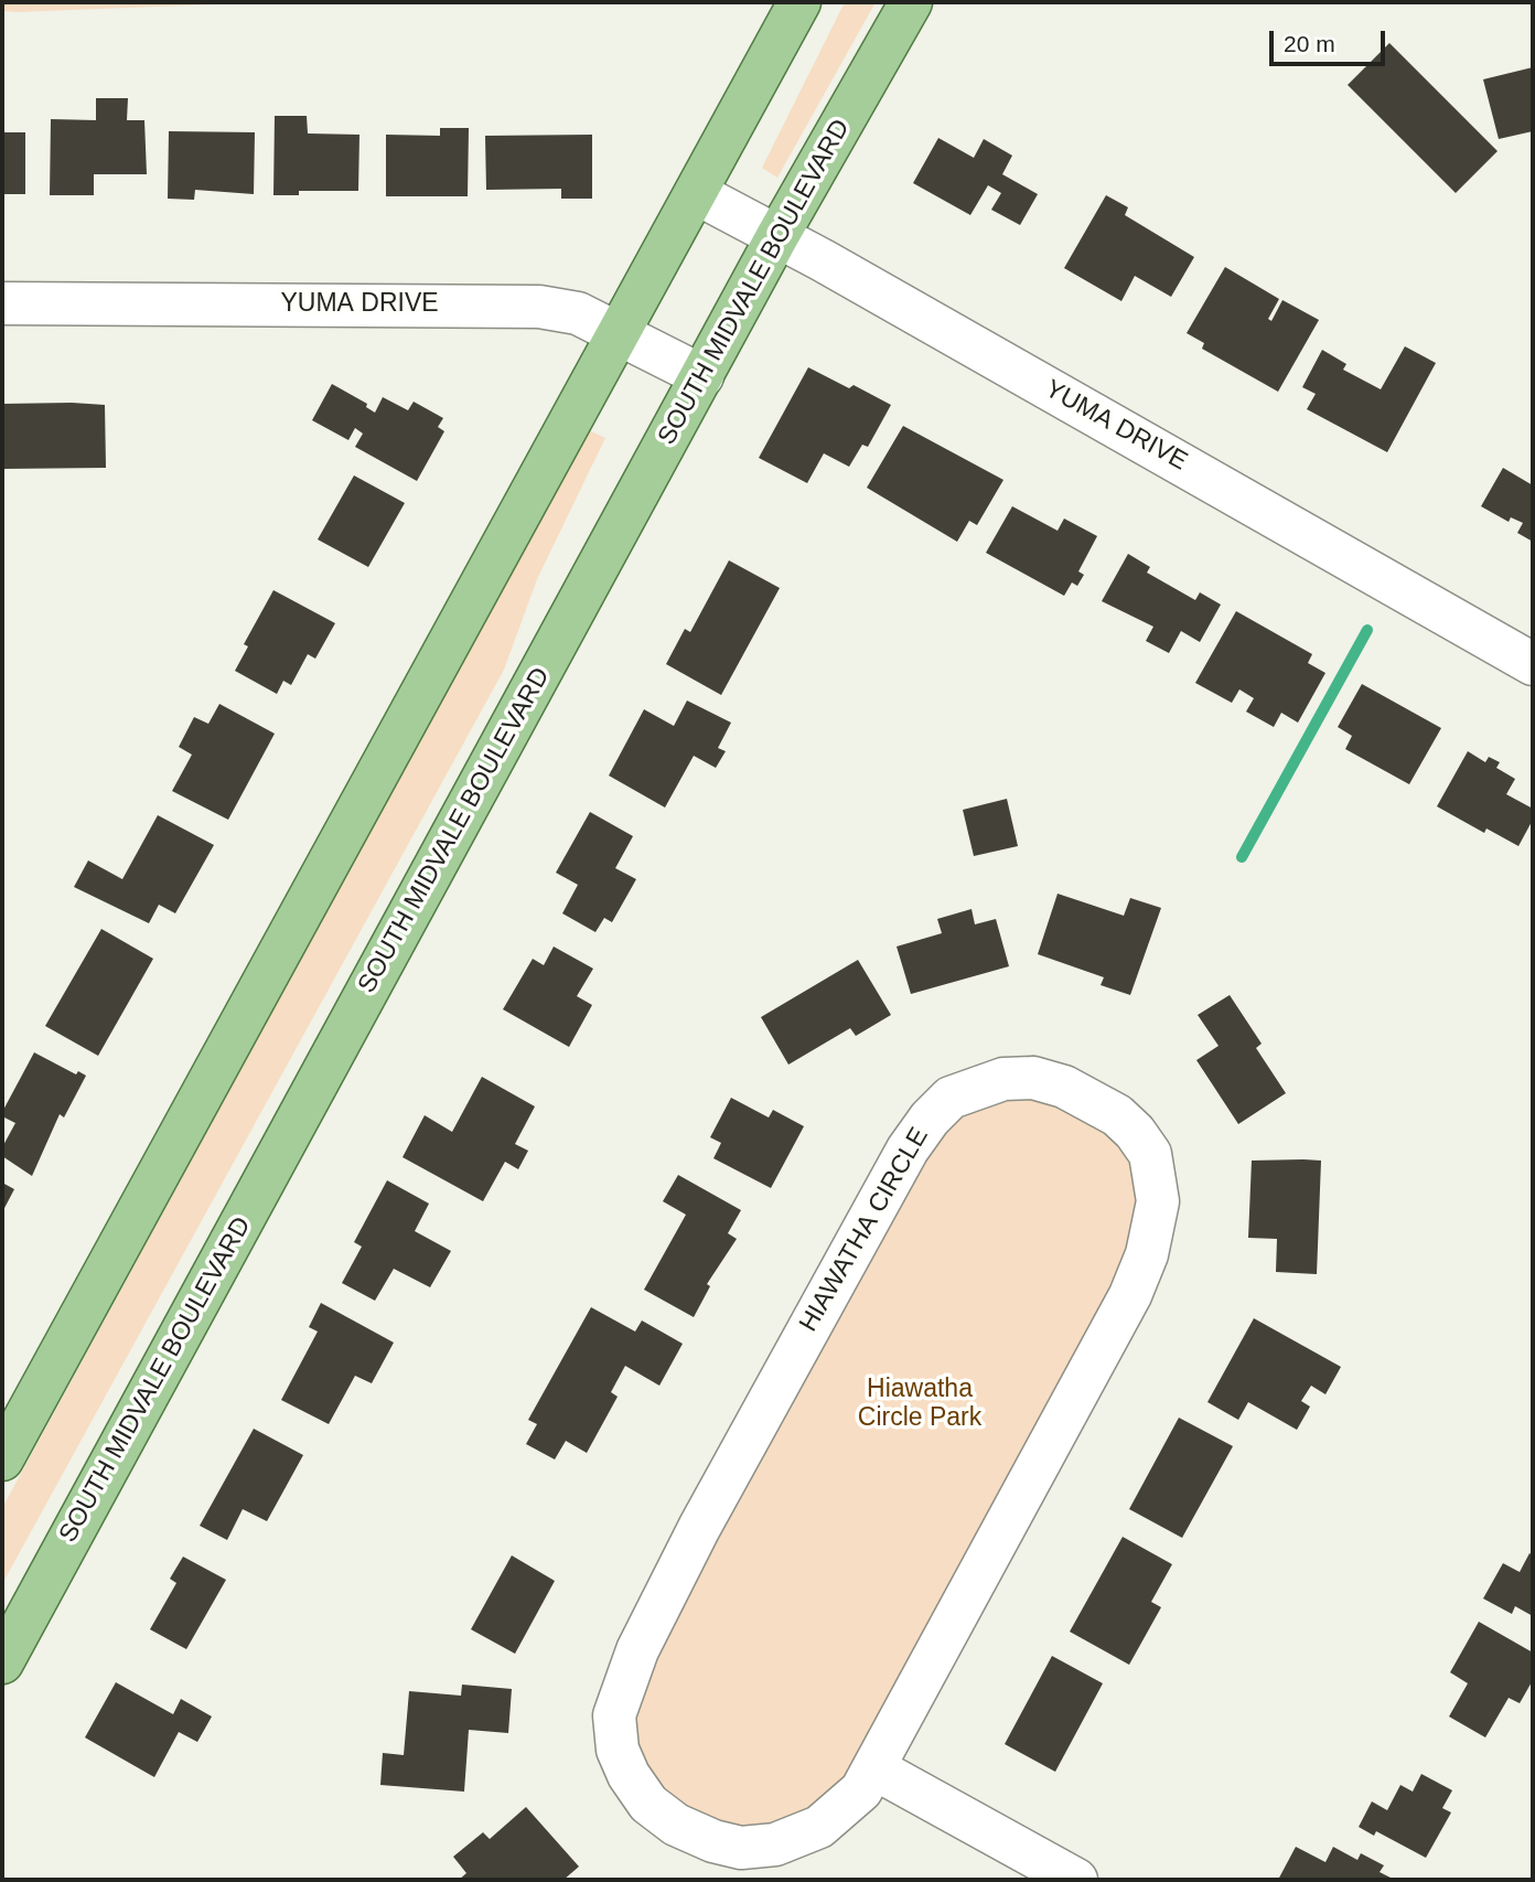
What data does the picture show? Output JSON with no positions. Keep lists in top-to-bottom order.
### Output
{
  "streets": {
    "main road": ["SOUTH MIDVALE BOULEVARD"],
    "street": ["YUMA DRIVE", "HIAWATHA CIRCLE"]
  },
  "crossings": [
    ["SOUTH MIDVALE BOULEVARD", "YUMA DRIVE"]
  ],
  "parks": ["Hiawatha Circle Park"],
  "scale_bar": "20 m"
}
